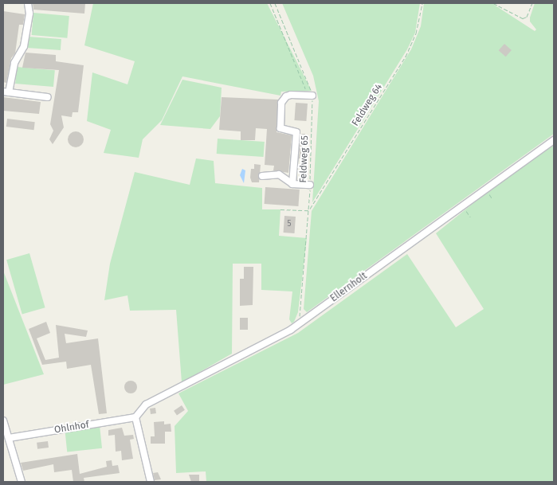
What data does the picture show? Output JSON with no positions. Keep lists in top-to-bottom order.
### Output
{
  "streets": {
    "street": ["Ellernholt", "Ohlnhof"],
    "path": ["Feldweg 64", "Feldweg 65"]
  },
  "crossings": [
    ["Feldweg 64", "Feldweg 65"],
    ["Feldweg 65", "Ellernholt"],
    ["Ellernholt", "Ohlnhof"]
  ],
  "house_numbers": ["5"]
}
